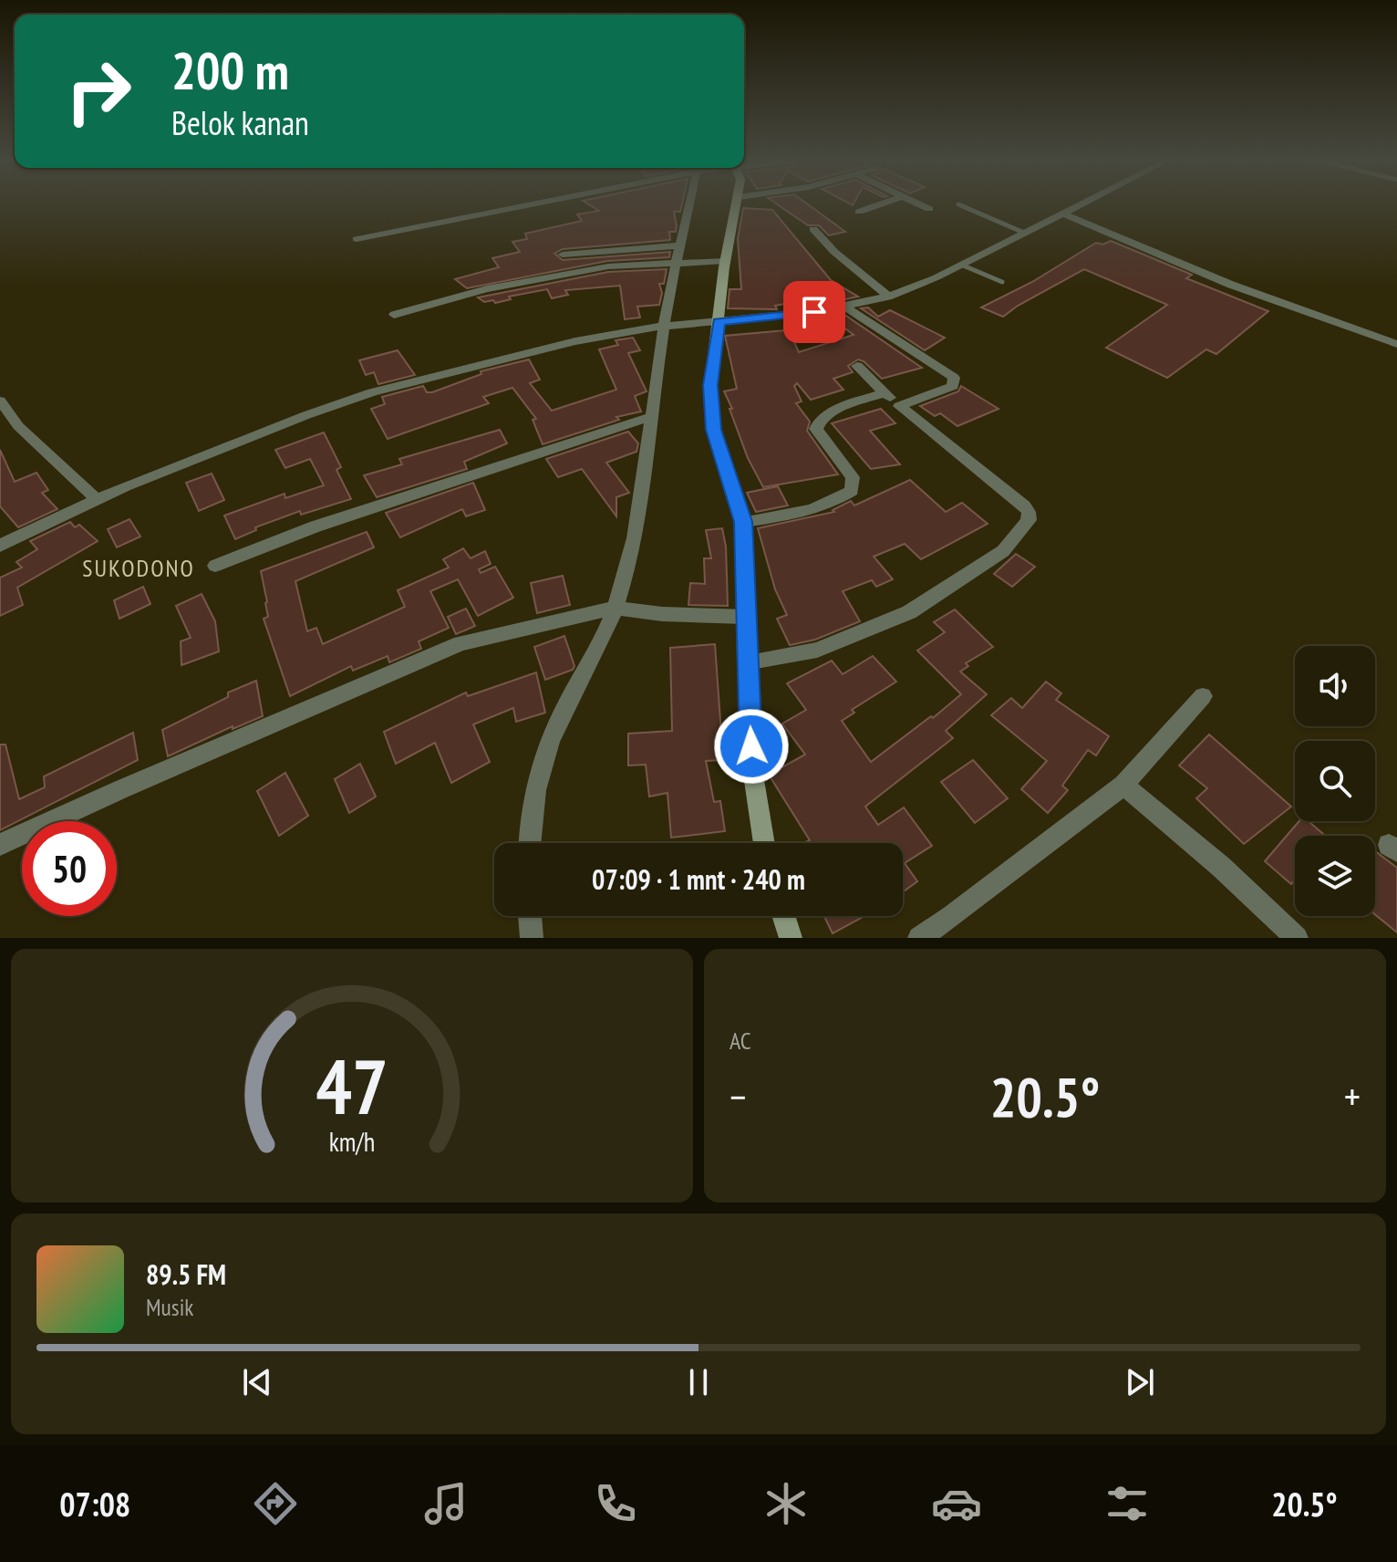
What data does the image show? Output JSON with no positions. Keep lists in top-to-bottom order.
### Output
{
  "districts": ["SUKODONO"],
  "page": {
    "turn": ["200 m", "Belok kanan"],
    "limit": "50",
    "trip": "07:09 · 1 mnt · 240 m",
    "tile": "AC",
    "heat": ["−", "20.5°", "+"],
    "song": ["89.5 FM", "Musik"],
    "tabs": ["07:08", "20.5°"],
    "gauge": ["47", "km/h"]
  }
}
